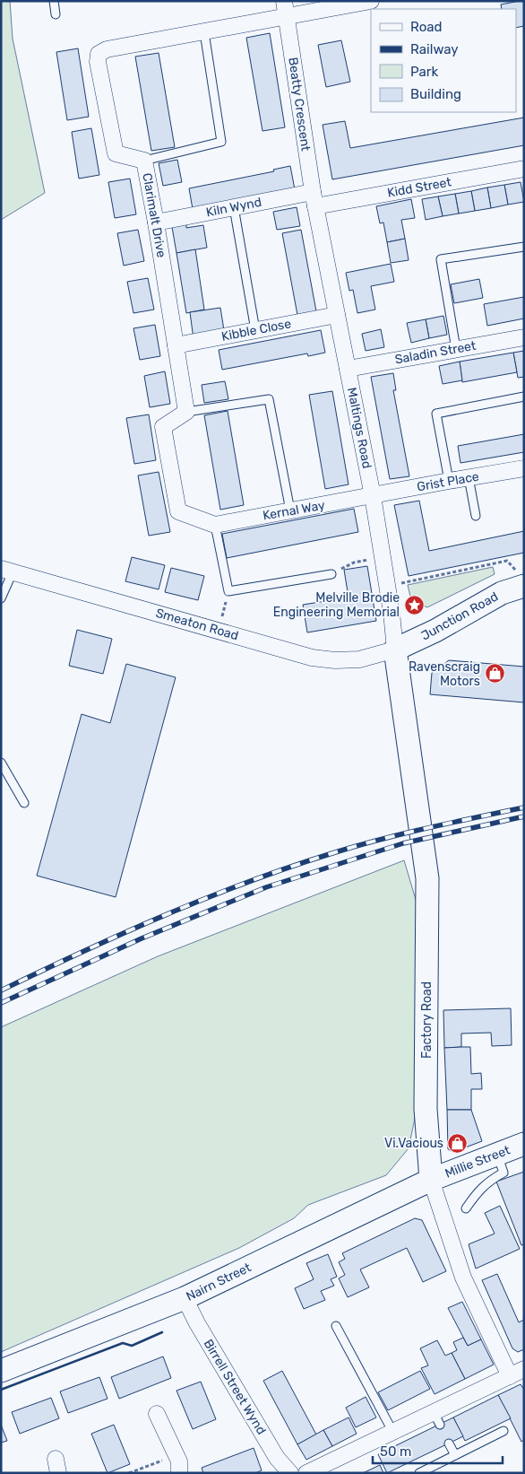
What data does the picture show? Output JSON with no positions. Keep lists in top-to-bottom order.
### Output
{
  "streets": {
    "street": [
      "Beatty Crescent",
      "Kidd Street",
      "Kiln Wynd",
      "Clarimalt Drive",
      "Kibble Close",
      "Saladin Street",
      "Maltings Road",
      "Grist Place",
      "Kernal Way",
      "Junction Road",
      "Smeaton Road",
      "Factory Road",
      "Millie Street",
      "Nairn Street",
      "Birrell Street Wynd"
    ]
  },
  "crossings": [
    ["Beatty Crescent", "Kidd Street"],
    ["Beatty Crescent", "Kiln Wynd"],
    ["Beatty Crescent", "Clarimalt Drive"],
    ["Beatty Crescent", "Maltings Road"],
    ["Kidd Street", "Kiln Wynd"],
    ["Kidd Street", "Maltings Road"],
    ["Kiln Wynd", "Clarimalt Drive"],
    ["Kiln Wynd", "Maltings Road"],
    ["Clarimalt Drive", "Kibble Close"],
    ["Kibble Close", "Maltings Road"],
    ["Saladin Street", "Maltings Road"],
    ["Maltings Road", "Grist Place"],
    ["Maltings Road", "Kernal Way"],
    ["Maltings Road", "Junction Road"],
    ["Maltings Road", "Smeaton Road"],
    ["Maltings Road", "Factory Road"],
    ["Grist Place", "Kernal Way"],
    ["Junction Road", "Smeaton Road"],
    ["Junction Road", "Factory Road"],
    ["Smeaton Road", "Factory Road"],
    ["Factory Road", "Millie Street"],
    ["Factory Road", "Nairn Street"],
    ["Millie Street", "Nairn Street"],
    ["Nairn Street", "Birrell Street Wynd"]
  ],
  "places": {
    "place": ["Melville Brodie Engineering Memorial"],
    "shop": ["Ravenscraig Motors", "Vi.Vacious"]
  },
  "legend": [
    "Road",
    "Railway",
    "Park",
    "Building"
  ],
  "scale_bar": "50 m"
}
